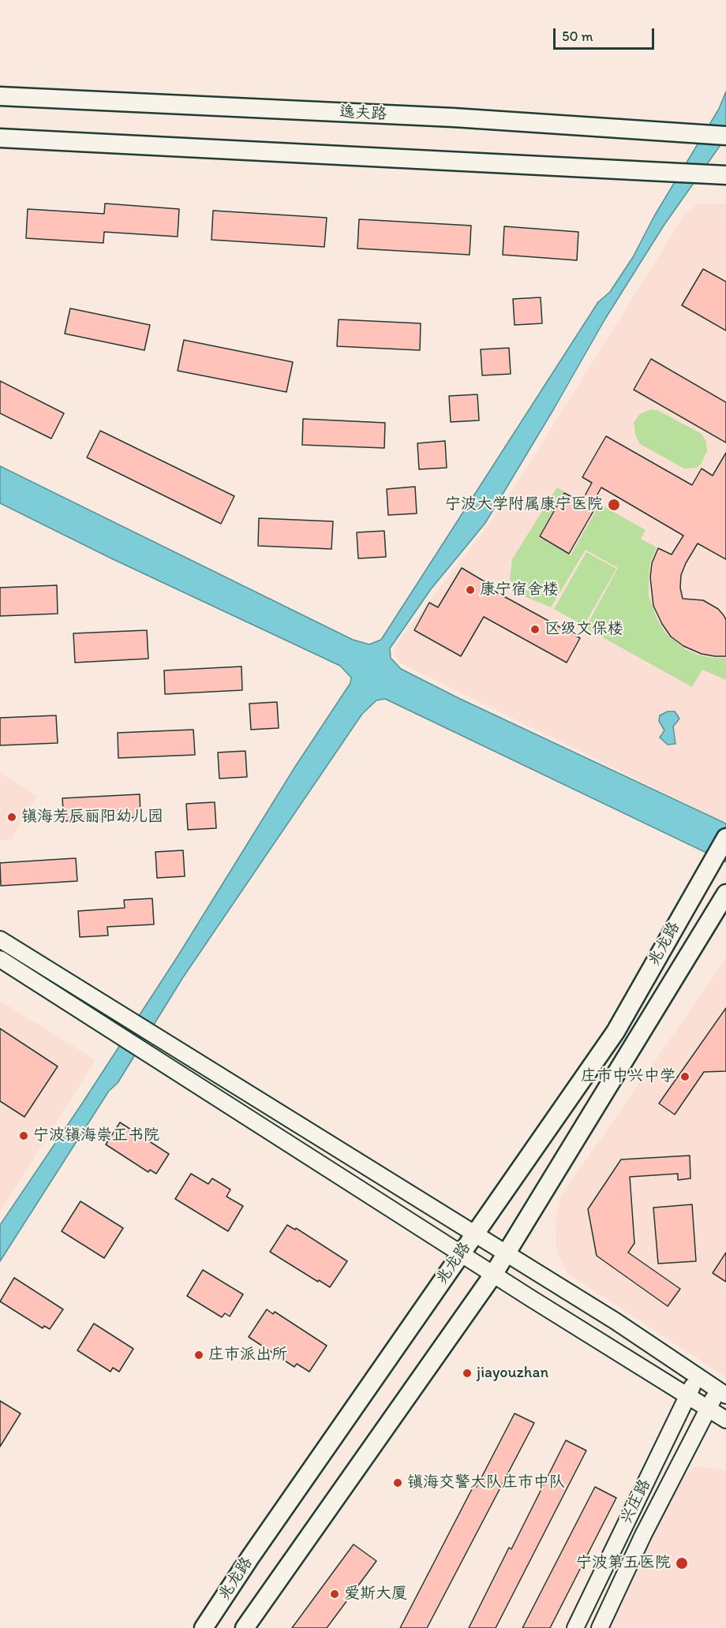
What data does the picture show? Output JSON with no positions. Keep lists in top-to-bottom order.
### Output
{
  "streets": {
    "main road": ["逸夫路", "兆龙路"],
    "street": ["兴庄路"]
  },
  "places": [
    "宁波大学附属康宁医院",
    "康宁宿舍楼",
    "区级文保楼",
    "镇海芳辰丽阳幼儿园",
    "庄市中兴中学",
    "宁波镇海崇正书院",
    "庄市派出所",
    "jiayouzhan",
    "镇海交警大队庄市中队",
    "宁波第五医院",
    "爱斯大厦"
  ],
  "scale_bar": "50 m"
}
